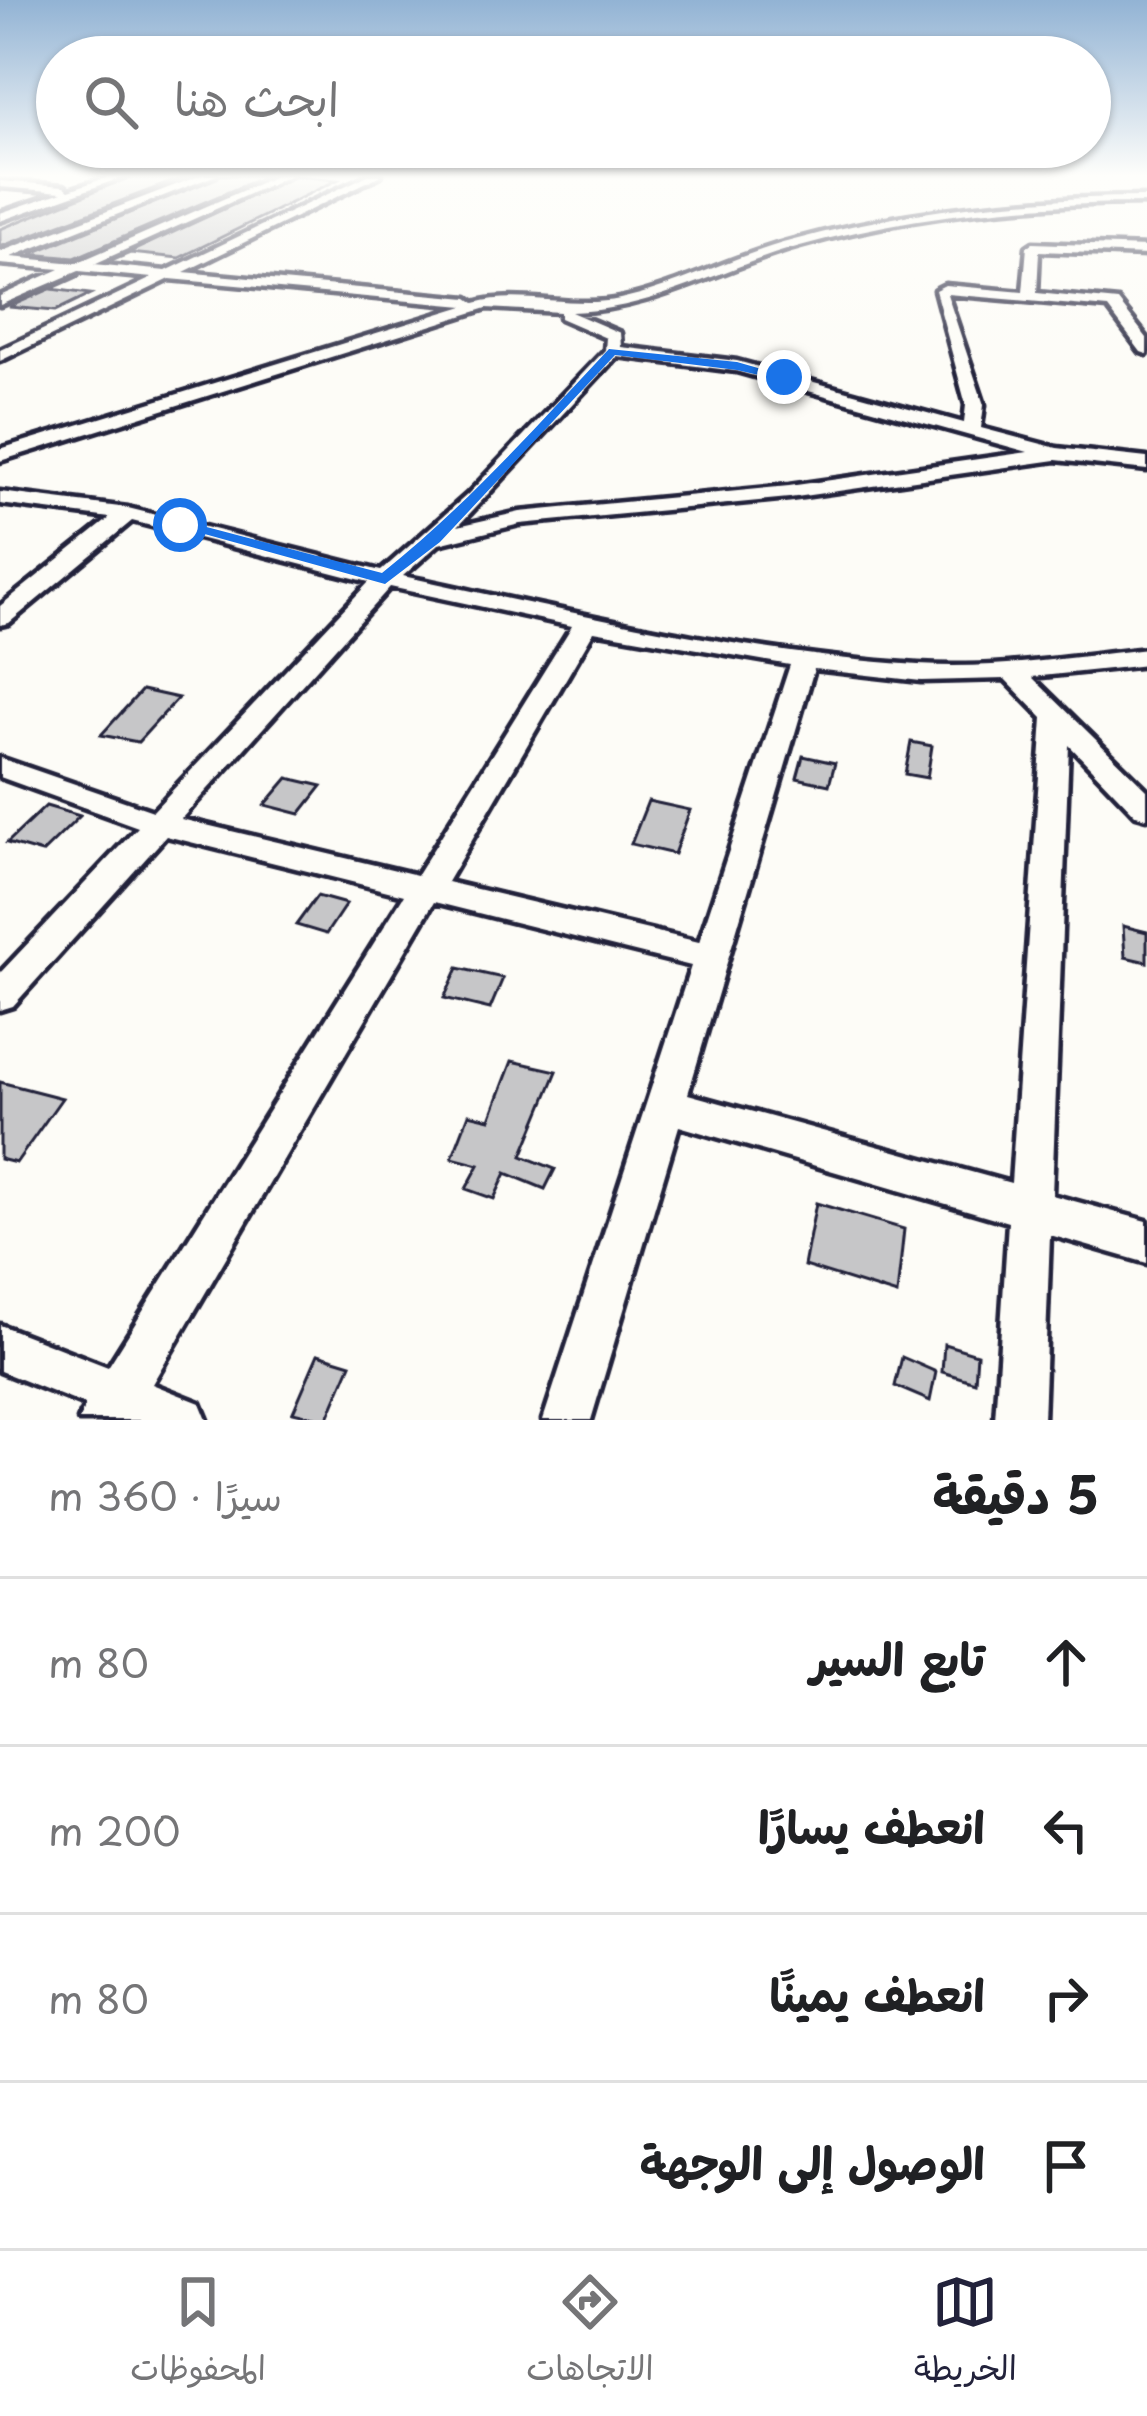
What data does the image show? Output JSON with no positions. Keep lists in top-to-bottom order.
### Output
{
  "page": {
    "search": "ابحث هنا",
    "heading": ["5 دقيقة", "سيرًا · 360 m"],
    "list": [
      ["تابع السير", "80 m"],
      ["انعطف يسارًا", "200 m"],
      ["انعطف يمينًا", "80 m"],
      "الوصول إلى الوجهة"
    ],
    "nav": ["الخريطة", "الاتجاهات", "المحفوظات"]
  }
}
